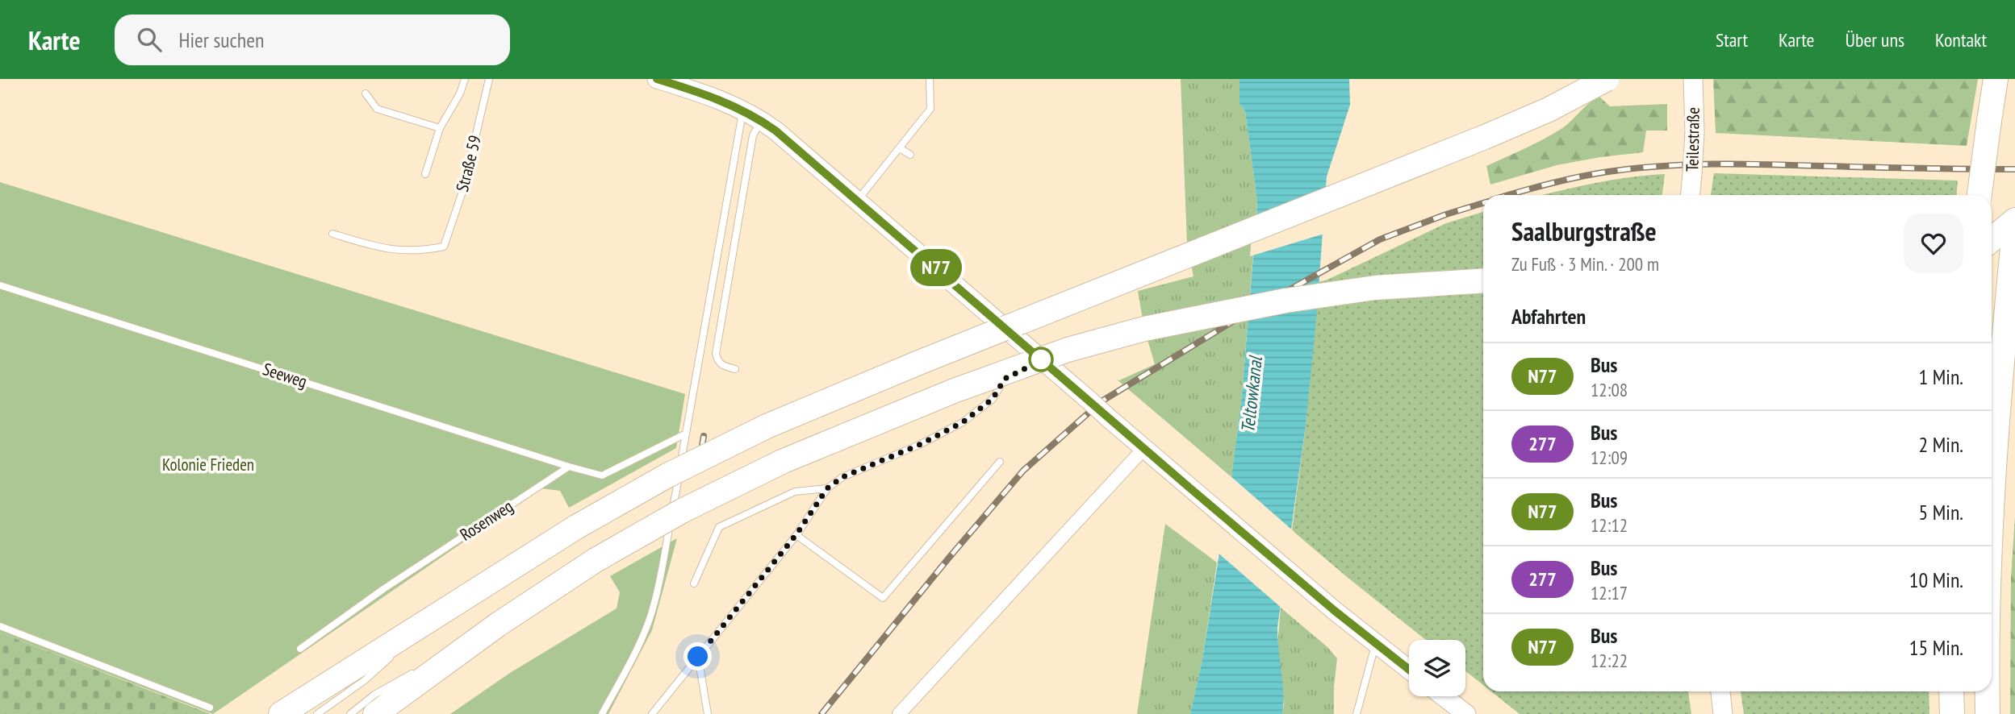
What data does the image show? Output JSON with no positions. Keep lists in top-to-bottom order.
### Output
{
  "streets": {
    "street": ["Teilestraße"],
    "lane": ["Straße 59", "Seeweg", "Rosenweg"]
  },
  "crossings": [
    ["Seeweg", "Rosenweg"]
  ],
  "water": ["Teltowkanal"],
  "parks": ["Kolonie Frieden"],
  "lines": ["bus line N77"],
  "page": {
    "header": "Karte",
    "search": "Hier suchen",
    "nav": [
      "Start",
      "Karte",
      "Über uns",
      "Kontakt"
    ],
    "on_map": "N77",
    "heading": [
      ["Saalburgstraße", "Zu Fuß · 3 Min. · 200 m"],
      "Abfahrten"
    ],
    "list": [
      {
        "mark": "N77",
        "name": "Bus",
        "note": "12:08",
        "value": "1 Min."
      },
      {
        "mark": "277",
        "name": "Bus",
        "note": "12:09",
        "value": "2 Min."
      },
      {
        "mark": "N77",
        "name": "Bus",
        "note": "12:12",
        "value": "5 Min."
      },
      {
        "mark": "277",
        "name": "Bus",
        "note": "12:17",
        "value": "10 Min."
      },
      {
        "mark": "N77",
        "name": "Bus",
        "note": "12:22",
        "value": "15 Min."
      }
    ]
  }
}
